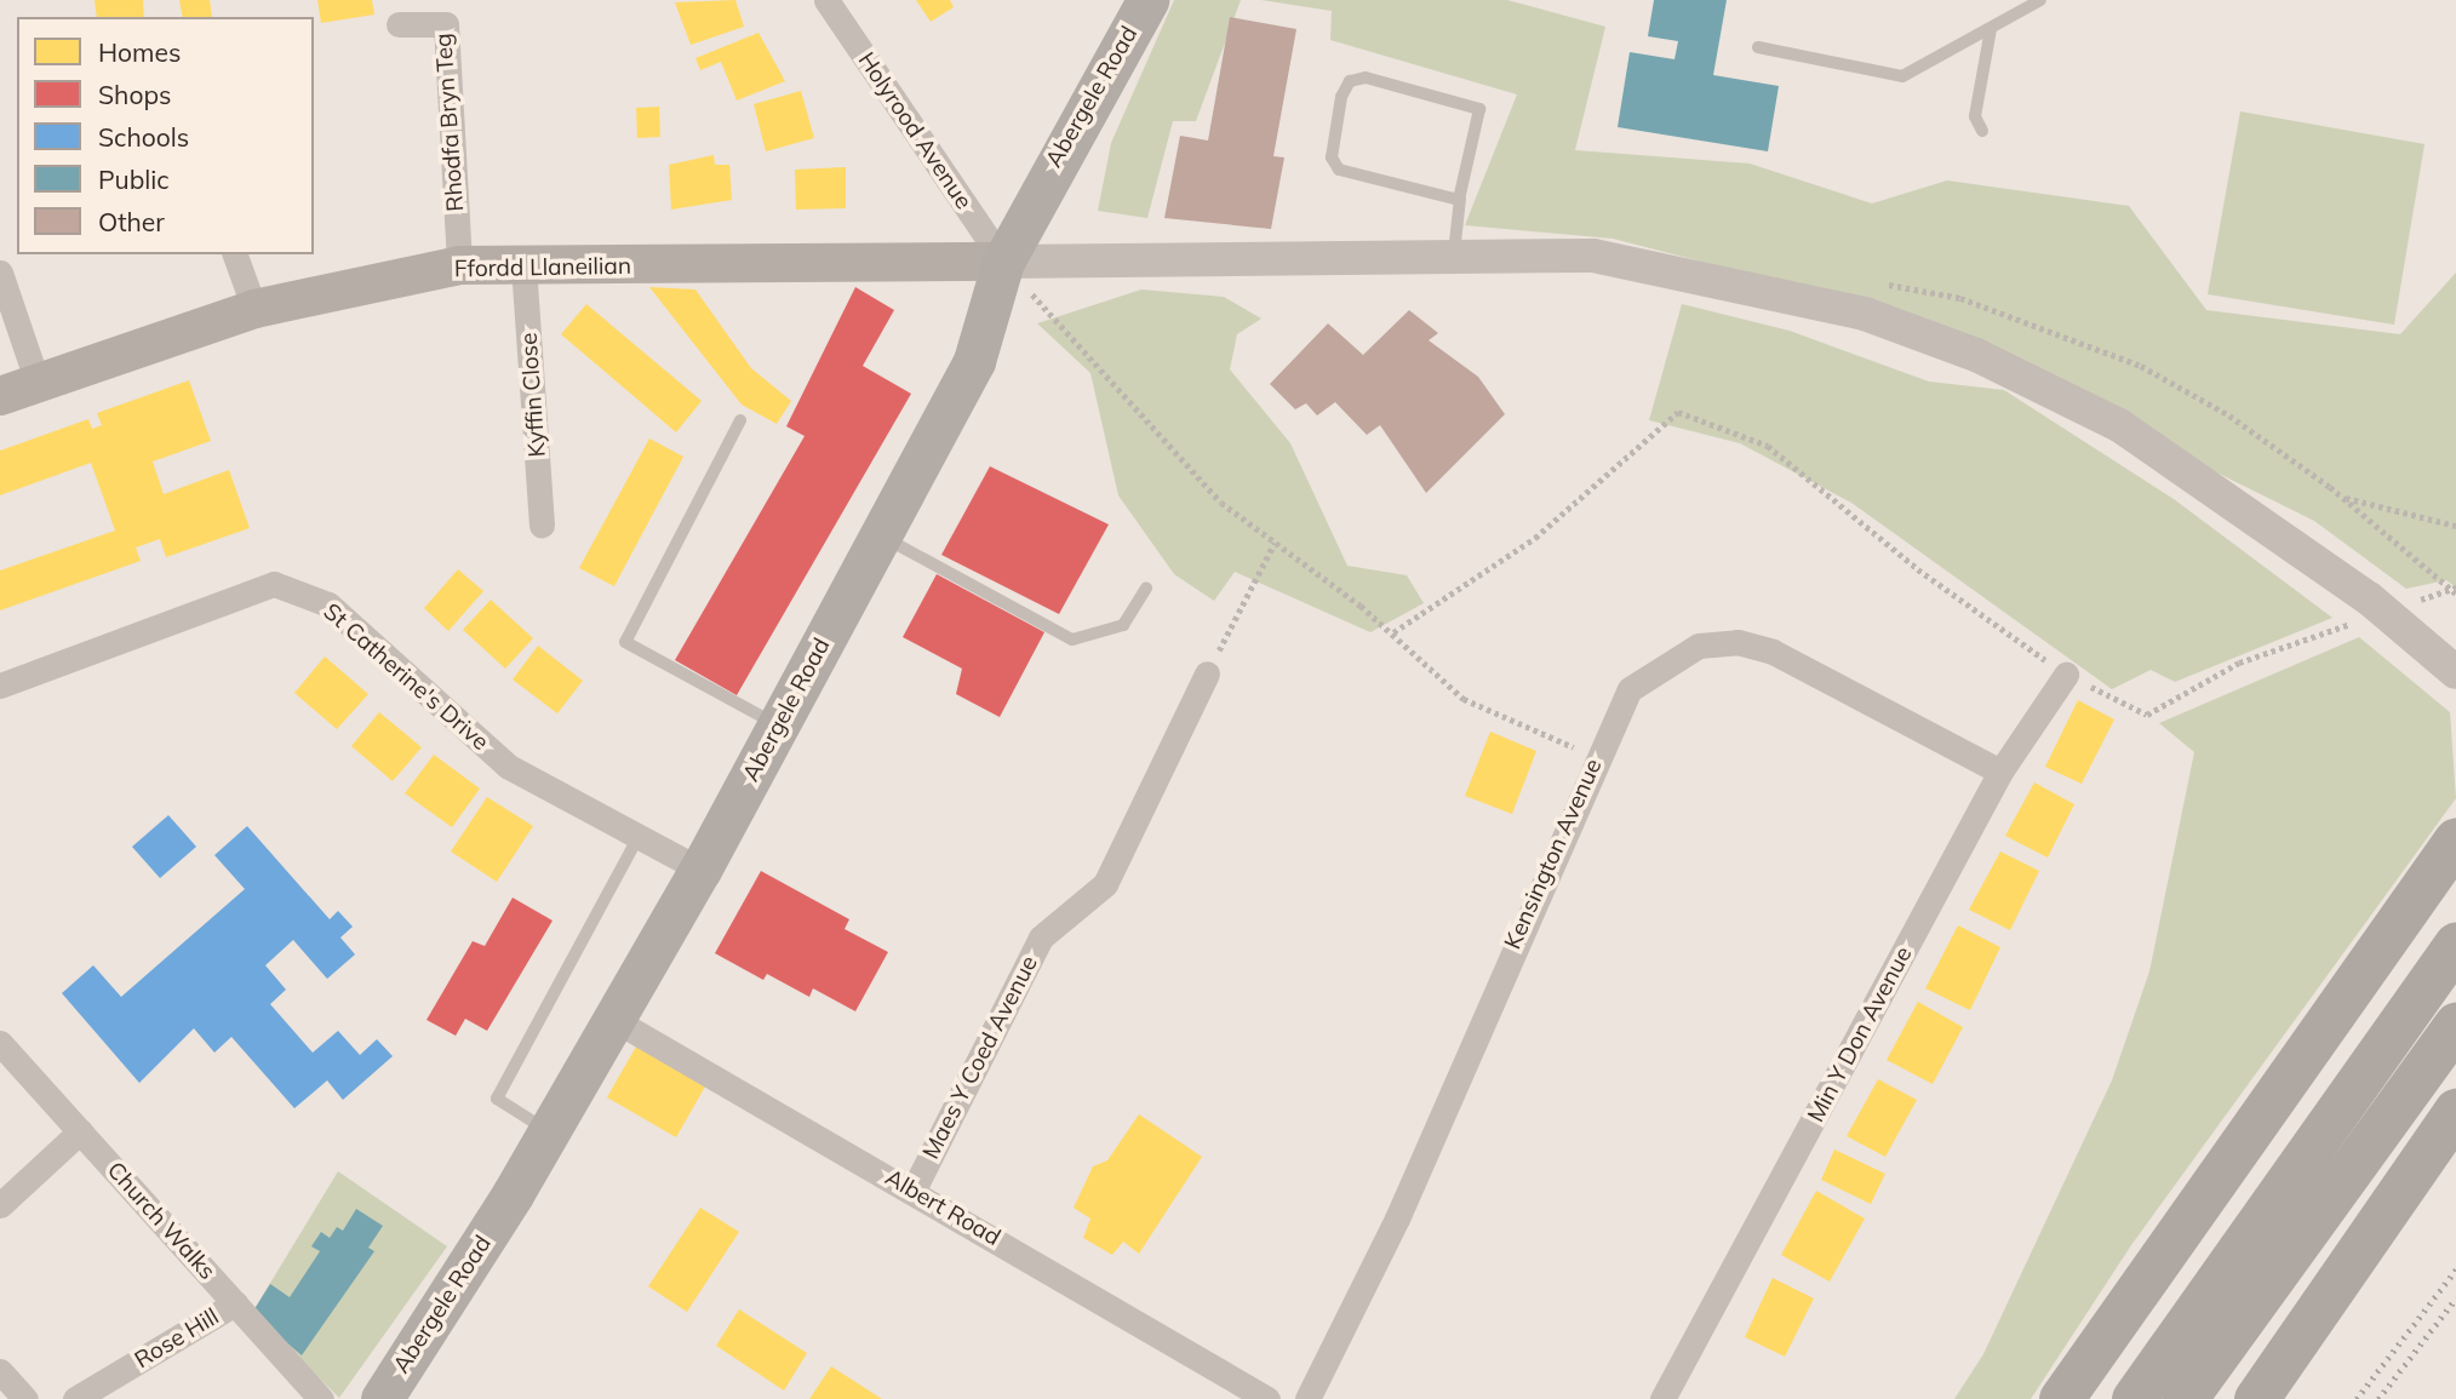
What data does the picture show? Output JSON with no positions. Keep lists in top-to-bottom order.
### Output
{
  "streets": {
    "main road": ["Abergele Road", "Ffordd Llaneilian"],
    "street": [
      "Rhodfa Bryn Teg",
      "Holyrood Avenue",
      "Kyffin Close",
      "St Catherine's Drive",
      "Kensington Avenue",
      "Min Y Don Avenue",
      "Maes Y Coed Avenue",
      "Albert Road",
      "Church Walks",
      "Rose Hill"
    ]
  },
  "crossings": [
    ["Abergele Road", "Holyrood Avenue"],
    ["Abergele Road", "Ffordd Llaneilian"],
    ["Abergele Road", "St Catherine's Drive"],
    ["Abergele Road", "Albert Road"],
    ["Rhodfa Bryn Teg", "Ffordd Llaneilian"],
    ["Holyrood Avenue", "Ffordd Llaneilian"],
    ["Ffordd Llaneilian", "Kyffin Close"],
    ["Kensington Avenue", "Min Y Don Avenue"],
    ["Maes Y Coed Avenue", "Albert Road"],
    ["Church Walks", "Rose Hill"]
  ],
  "legend": [
    "Homes",
    "Shops",
    "Schools",
    "Public",
    "Other"
  ]
}
